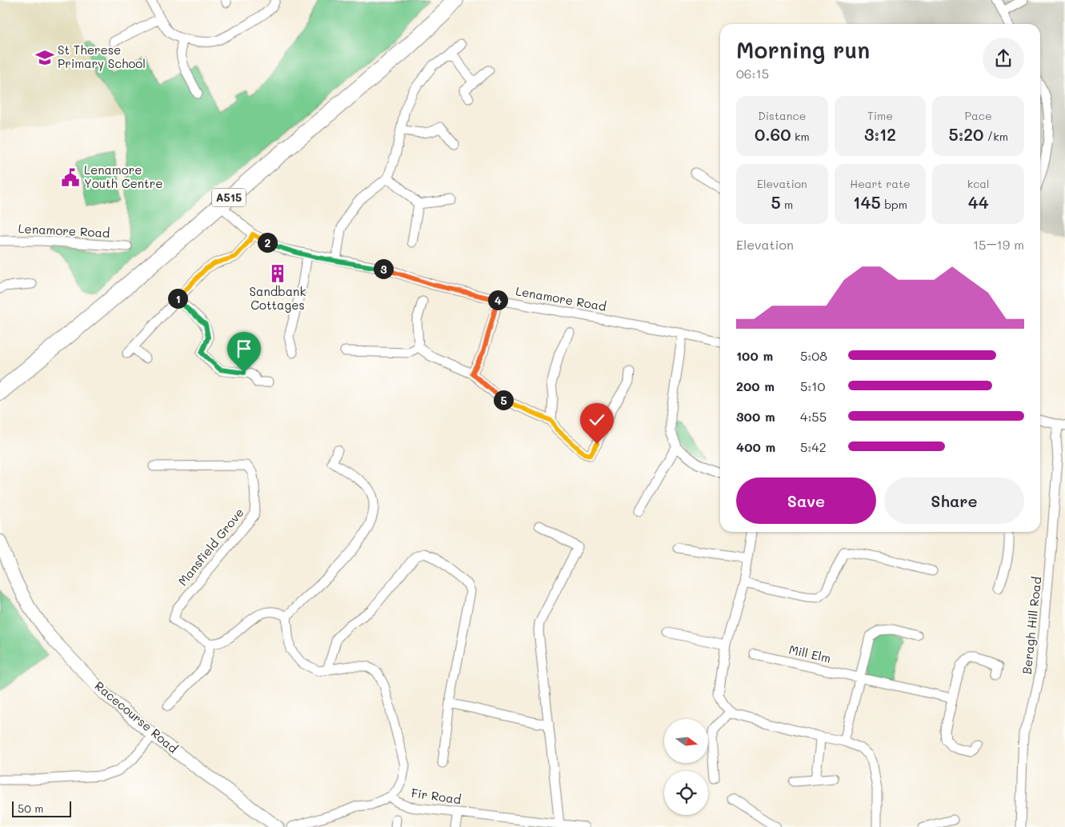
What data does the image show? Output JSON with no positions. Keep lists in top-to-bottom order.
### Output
{
  "streets": {
    "highway": ["A515"],
    "street": [
      "Lenamore Road",
      "Mansfield Grove",
      "Beragh Hill Road",
      "Mill Elm",
      "Racecourse Road",
      "Fir Road"
    ]
  },
  "crossings": [
    ["A515", "Lenamore Road"]
  ],
  "places": {
    "school or university": ["St Therese Primary School"],
    "public building": ["Lenamore Youth Centre"],
    "building": ["Sandbank Cottages"]
  },
  "scale_bar": "50 m",
  "north": "right",
  "page": {
    "heading": ["Morning run", "06:15"],
    "stats": [
      ["Distance", "0.60 km"],
      ["Time", "3:12"],
      ["Pace", "5:20 /km"],
      ["Elevation", "5 m"],
      ["Heart rate", "145 bpm"],
      ["kcal", "44"]
    ],
    "chart": ["Elevation", "15–19 m"],
    "pins": [
      "2",
      "3",
      "1",
      "4",
      "5"
    ],
    "list": [
      {
        "name": "100 m",
        "note": "5:08"
      },
      {
        "name": "200 m",
        "note": "5:10"
      },
      {
        "name": "300 m",
        "note": "4:55"
      },
      {
        "name": "400 m",
        "note": "5:42"
      }
    ],
    "buttons": ["Save", "Share"],
    "scale": "50 m"
  }
}
